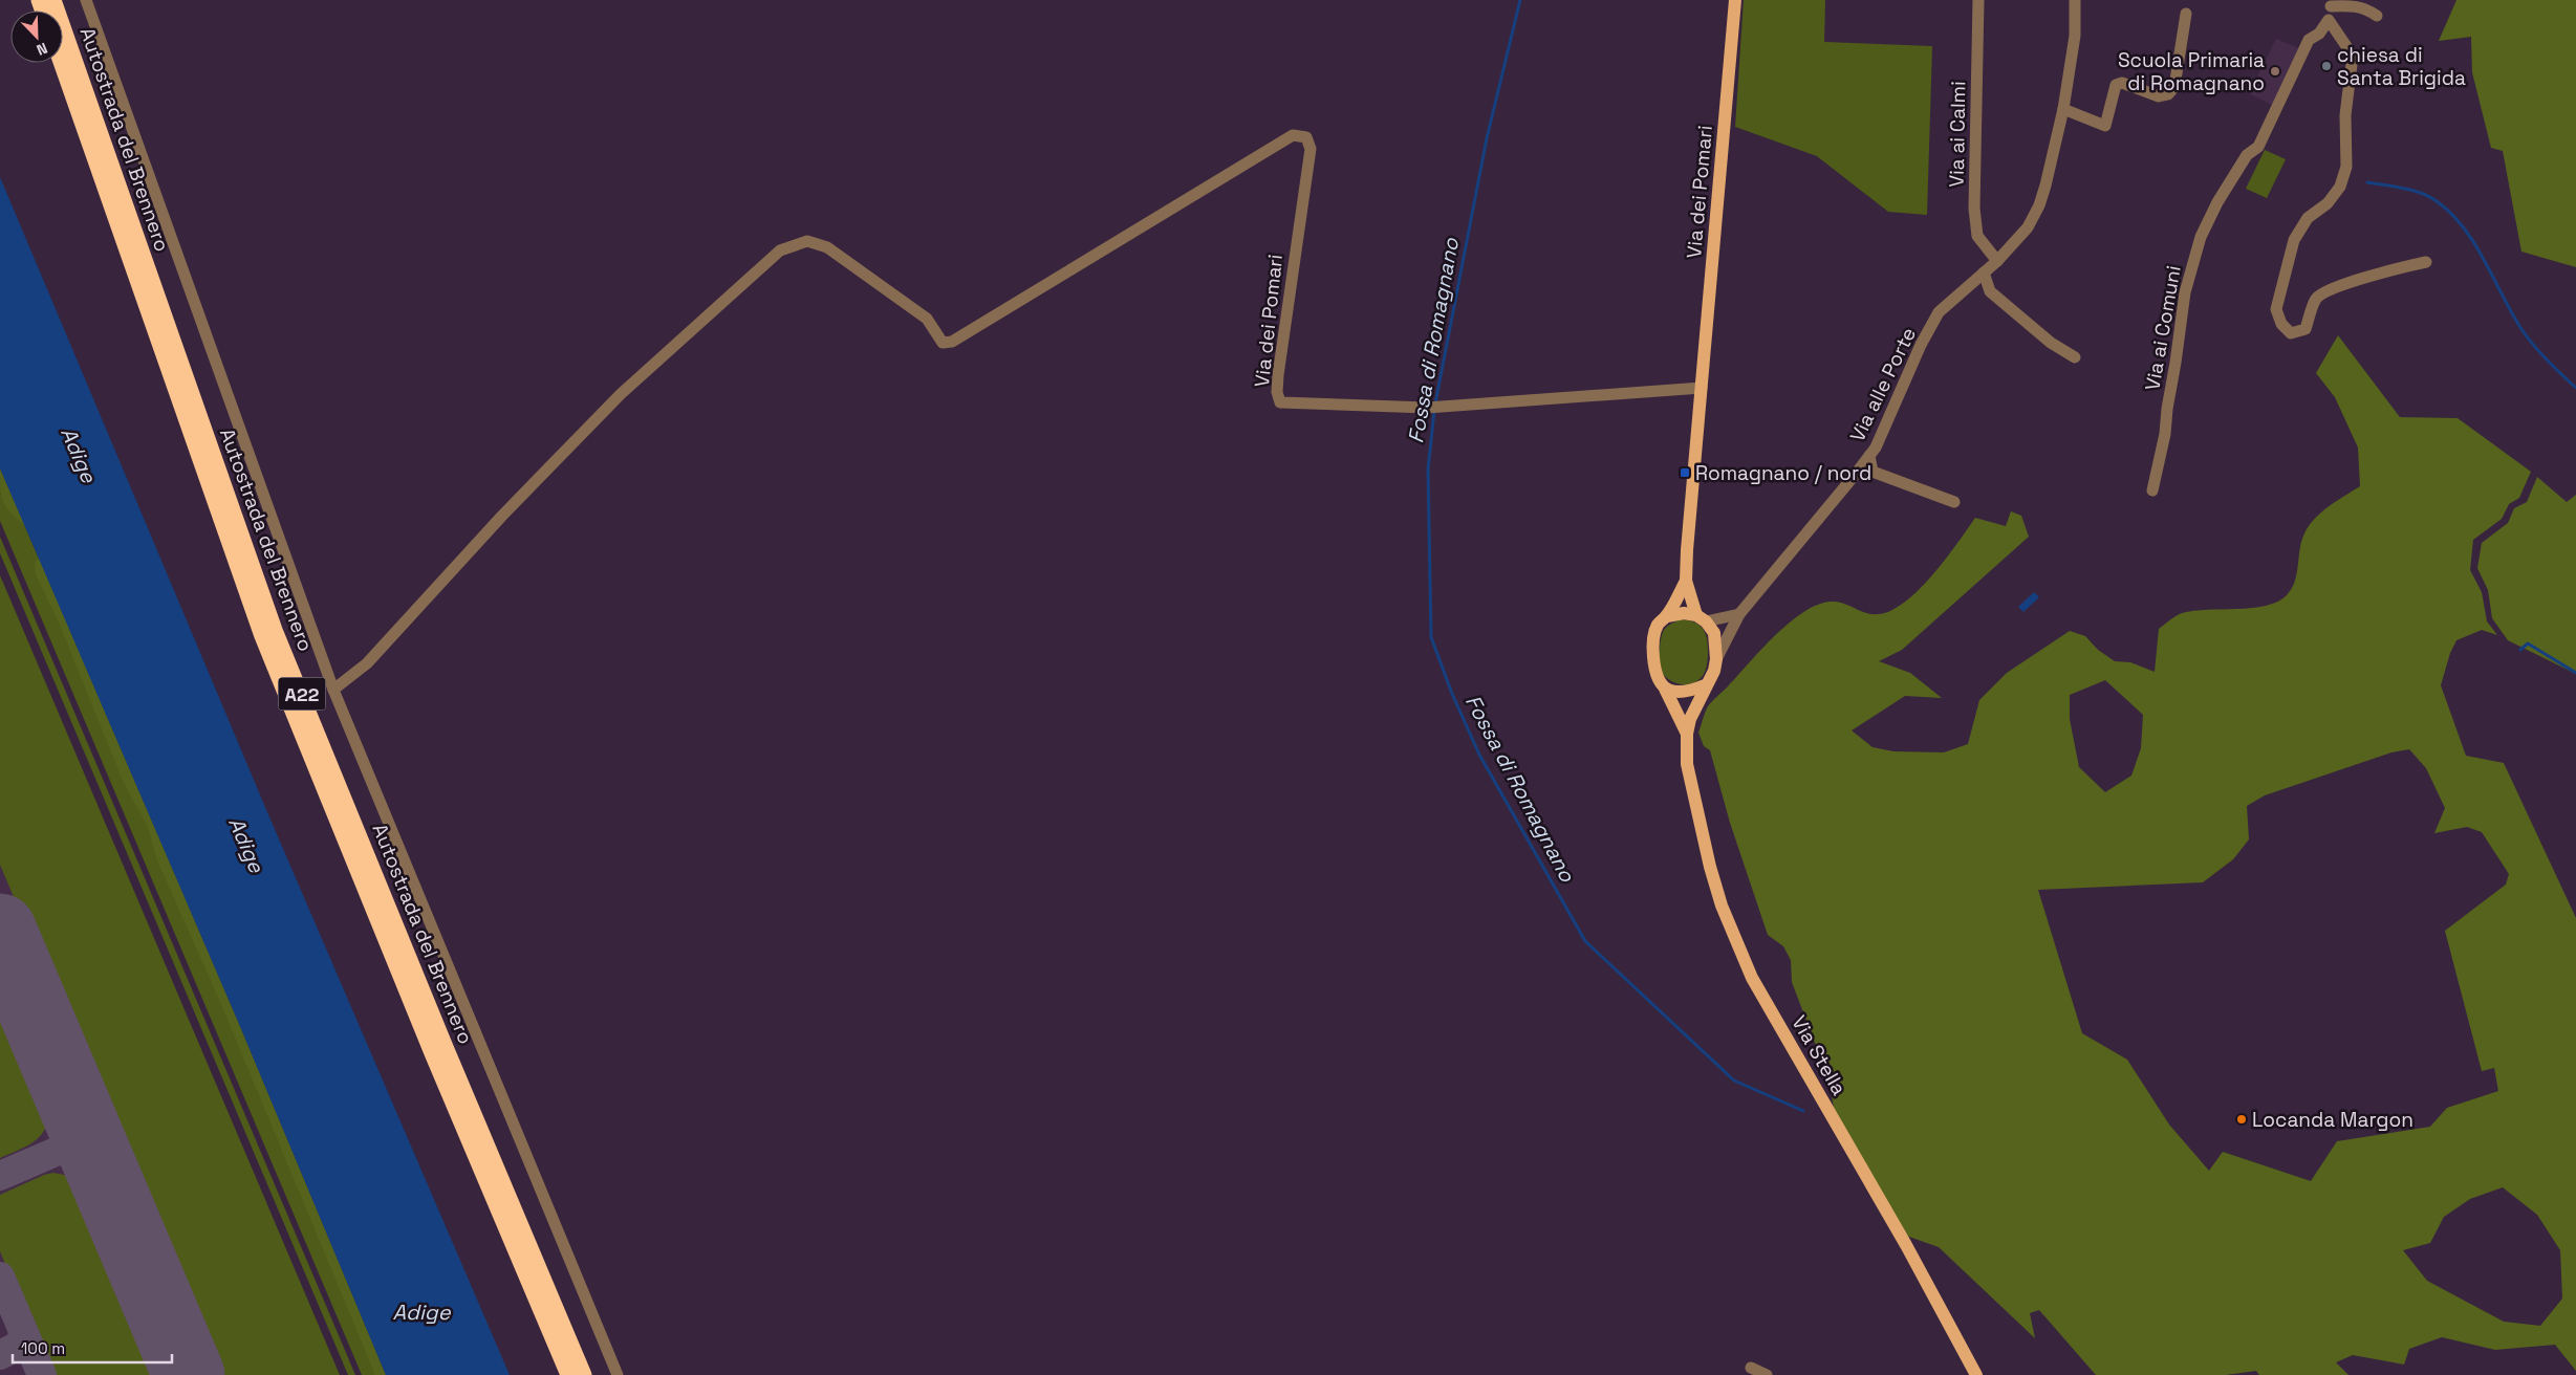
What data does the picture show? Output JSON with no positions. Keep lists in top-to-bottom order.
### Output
{
  "streets": {
    "highway": ["Autostrada del Brennero", "A22"],
    "main road": ["Via dei Pomari", "Via Stella"],
    "street": ["Via ai Calmi", "Via ai Comuni", "Via alle Porte"]
  },
  "crossings": [
    ["Via ai Calmi", "Via alle Porte"],
    ["Via dei Pomari", "Via alle Porte"],
    ["Via dei Pomari", "Via Stella"],
    ["Via alle Porte", "Via Stella"]
  ],
  "water": ["Fossa di Romagnano", "Adige"],
  "places": {
    "other": ["chiesa di Santa Brigida", "Scuola Primaria di Romagnano", "Locanda Margon"],
    "transit": ["Romagnano / nord"]
  },
  "scale_bar": "100 m",
  "north": "bottom right"
}
